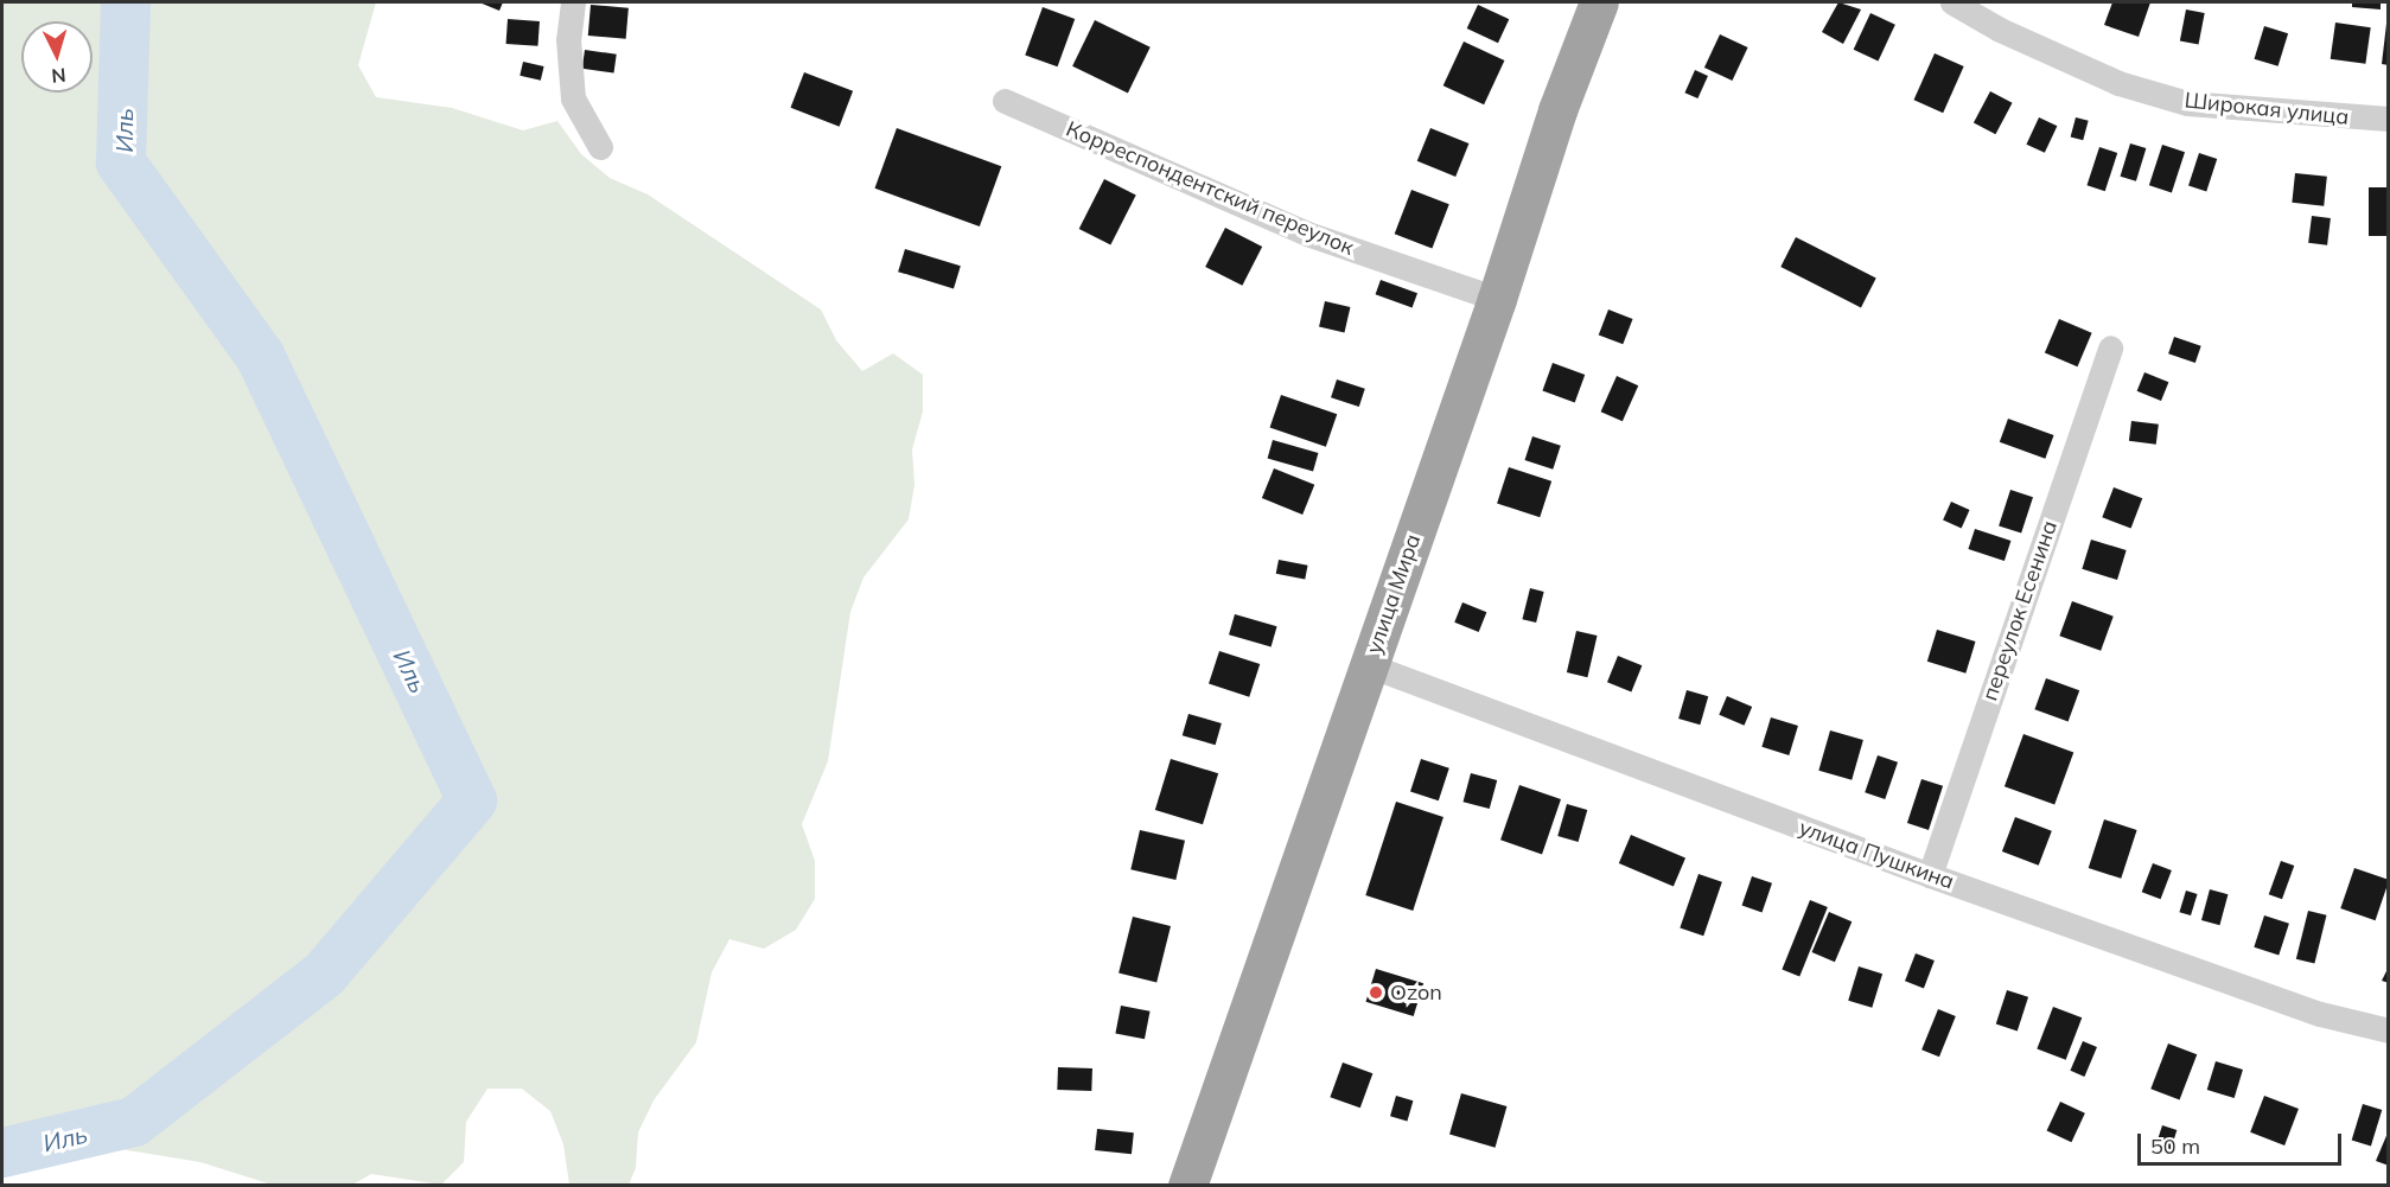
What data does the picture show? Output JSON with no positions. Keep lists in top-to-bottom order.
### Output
{
  "streets": {
    "highway": ["улица Мира"],
    "street": [
      "Широкая улица",
      "Корреспондентский переулок",
      "переулок Есенина",
      "улица Пушкина"
    ]
  },
  "crossings": [
    ["Корреспондентский переулок", "улица Мира"],
    ["улица Мира", "улица Пушкина"],
    ["переулок Есенина", "улица Пушкина"]
  ],
  "water": ["Иль"],
  "places": ["Ozon"],
  "scale_bar": "50 m",
  "north": "bottom"
}
